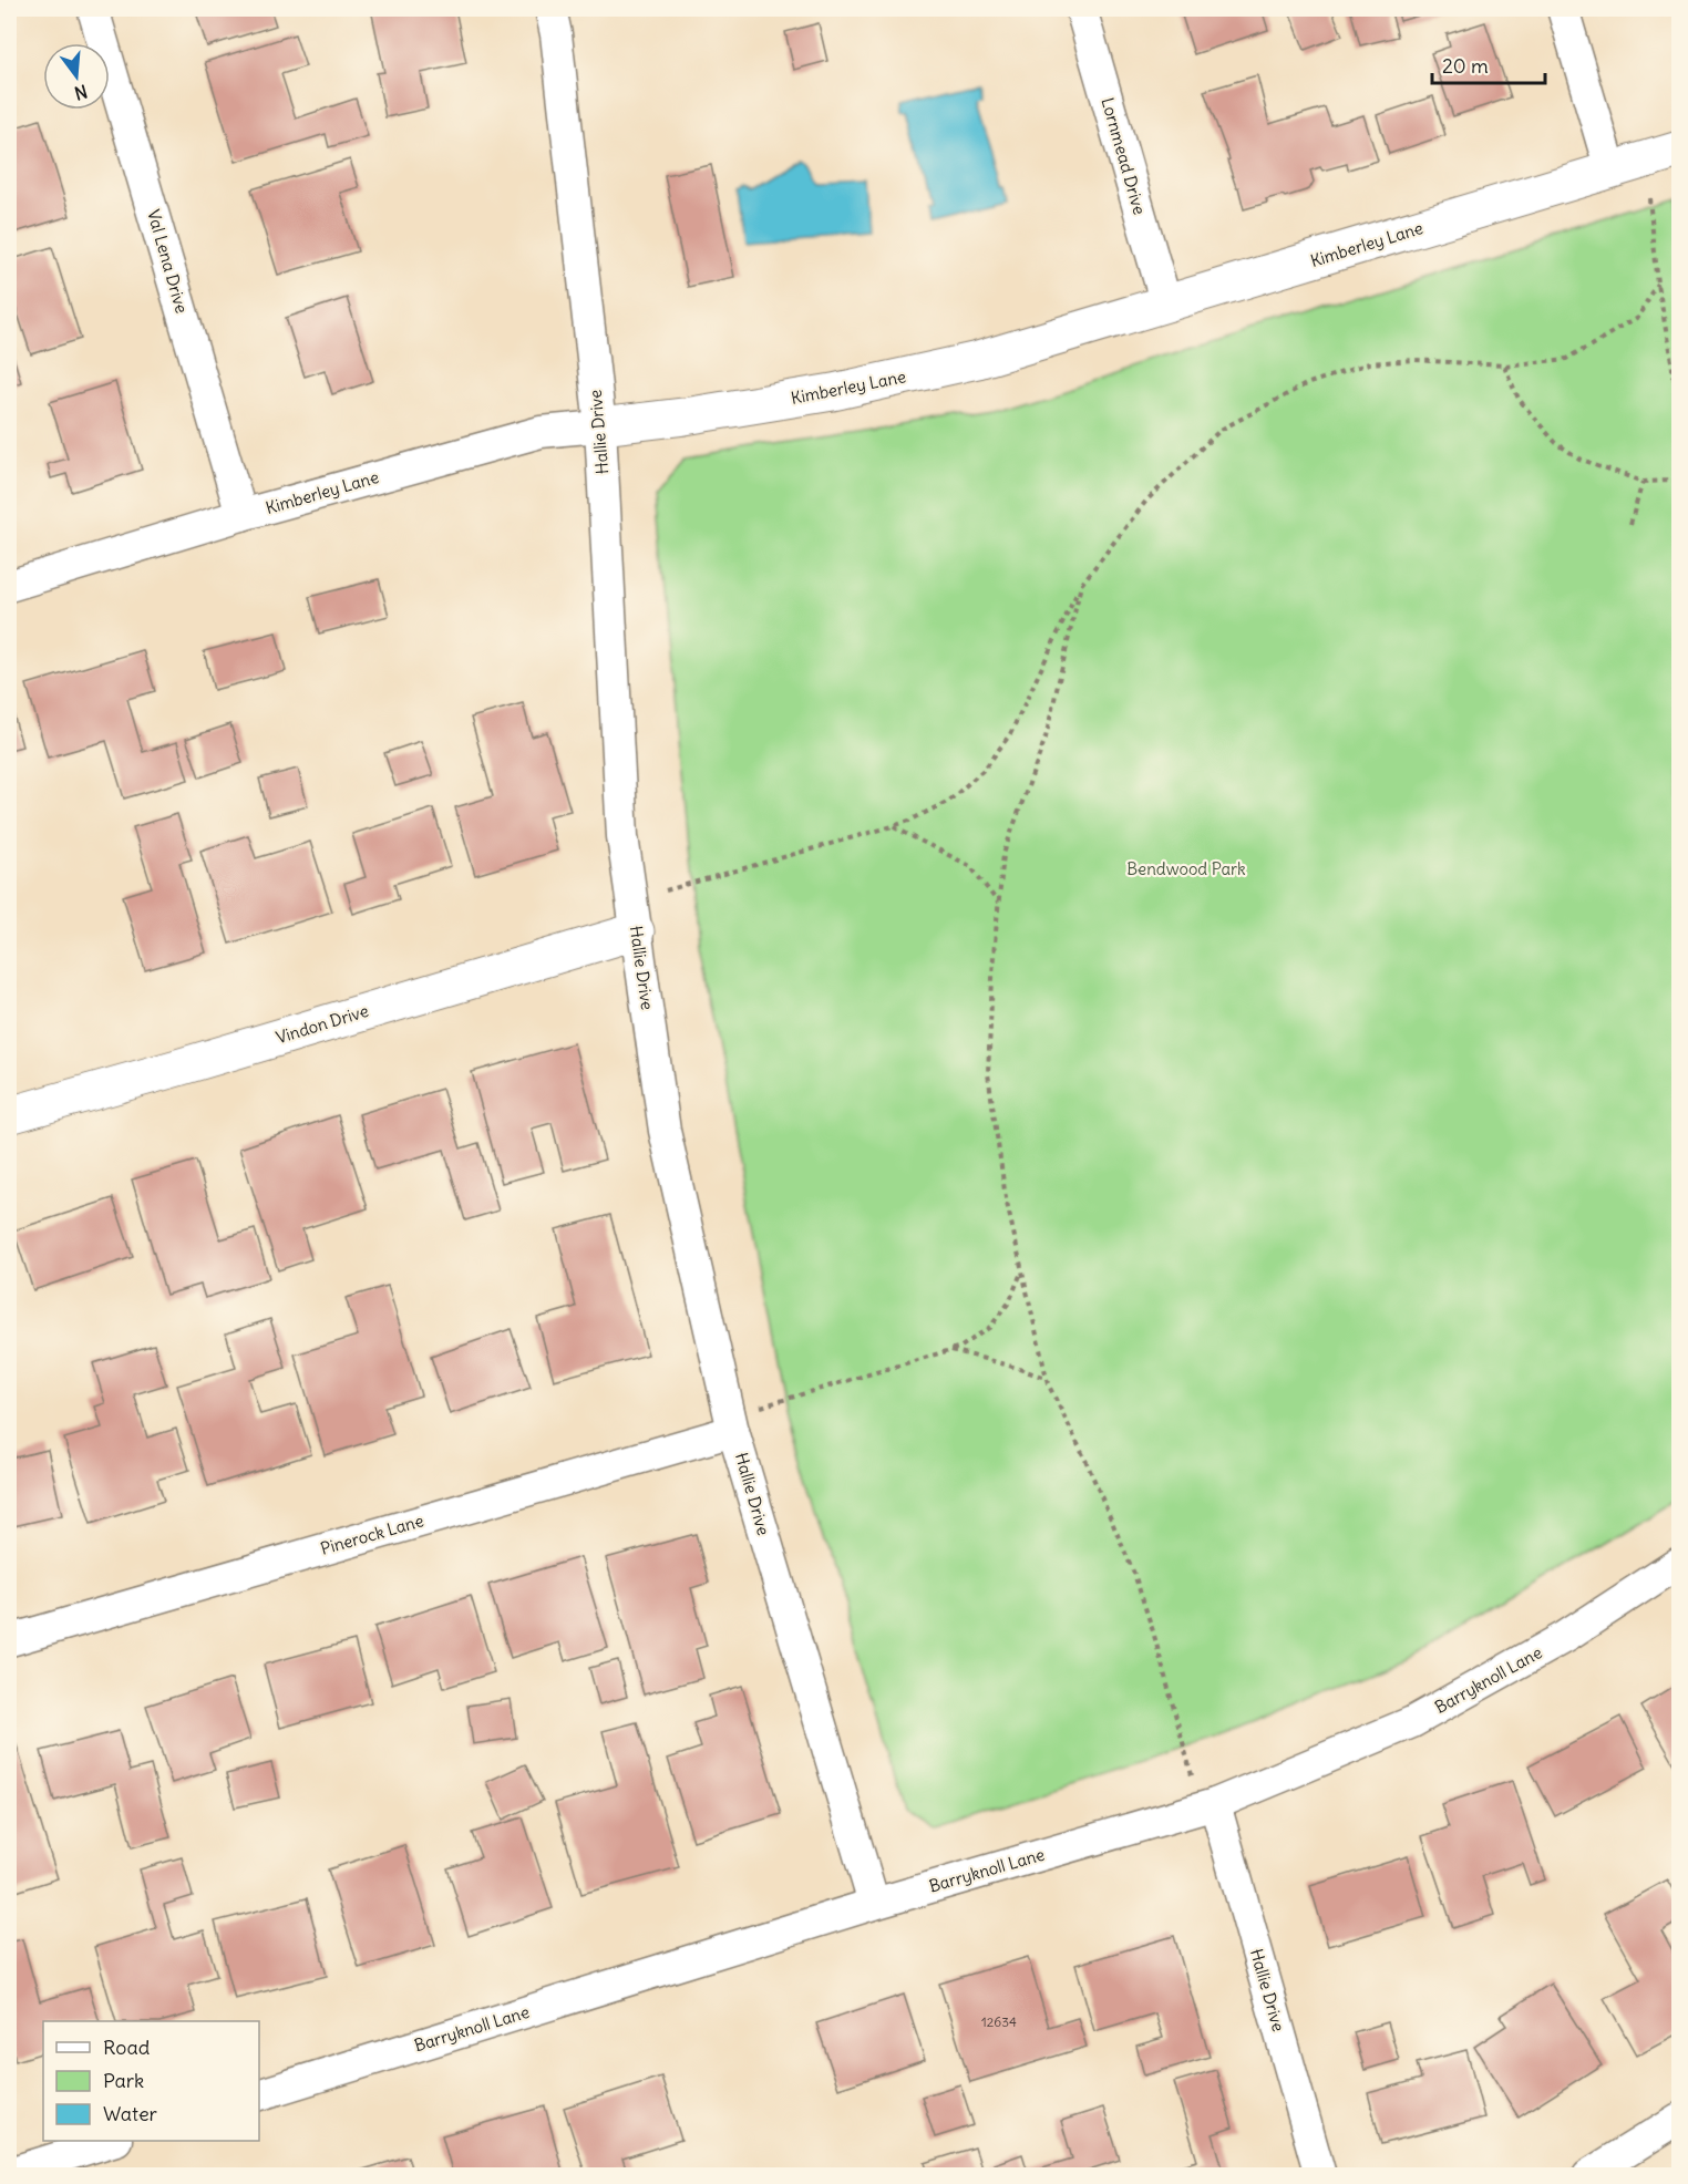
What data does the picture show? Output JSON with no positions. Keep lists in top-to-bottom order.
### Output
{
  "streets": {
    "street": [
      "Lornmead Drive",
      "Kimberley Lane",
      "Val Lena Drive",
      "Hallie Drive",
      "Vindon Drive",
      "Pinerock Lane",
      "Barryknoll Lane"
    ]
  },
  "crossings": [
    ["Lornmead Drive", "Kimberley Lane"],
    ["Kimberley Lane", "Val Lena Drive"],
    ["Kimberley Lane", "Hallie Drive"],
    ["Hallie Drive", "Vindon Drive"],
    ["Hallie Drive", "Pinerock Lane"],
    ["Hallie Drive", "Barryknoll Lane"]
  ],
  "parks": ["Bendwood Park"],
  "house_numbers": ["12634"],
  "legend": ["Road", "Park", "Water"],
  "scale_bar": "20 m",
  "north": "bottom"
}
